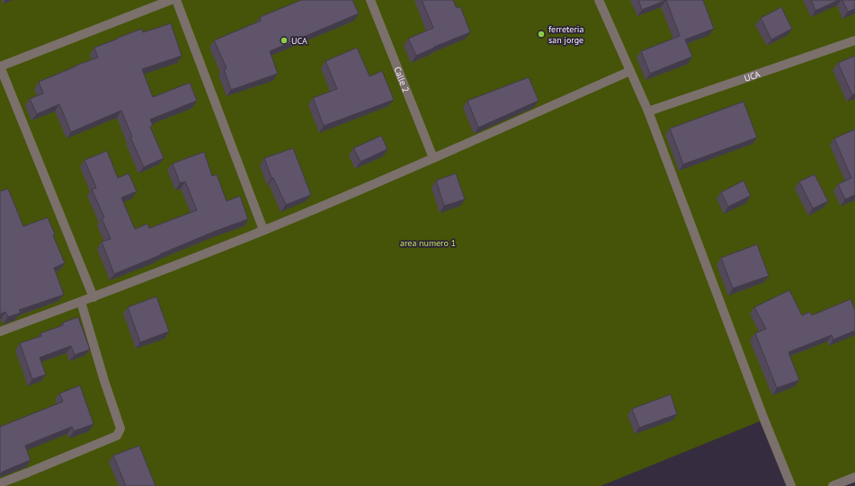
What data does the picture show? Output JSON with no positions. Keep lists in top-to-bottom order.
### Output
{
  "streets": {
    "street": ["UCA", "Calle 2"]
  },
  "parks": ["area numero 1"],
  "places": ["ferreteria san jorge", "UCA"]
}
